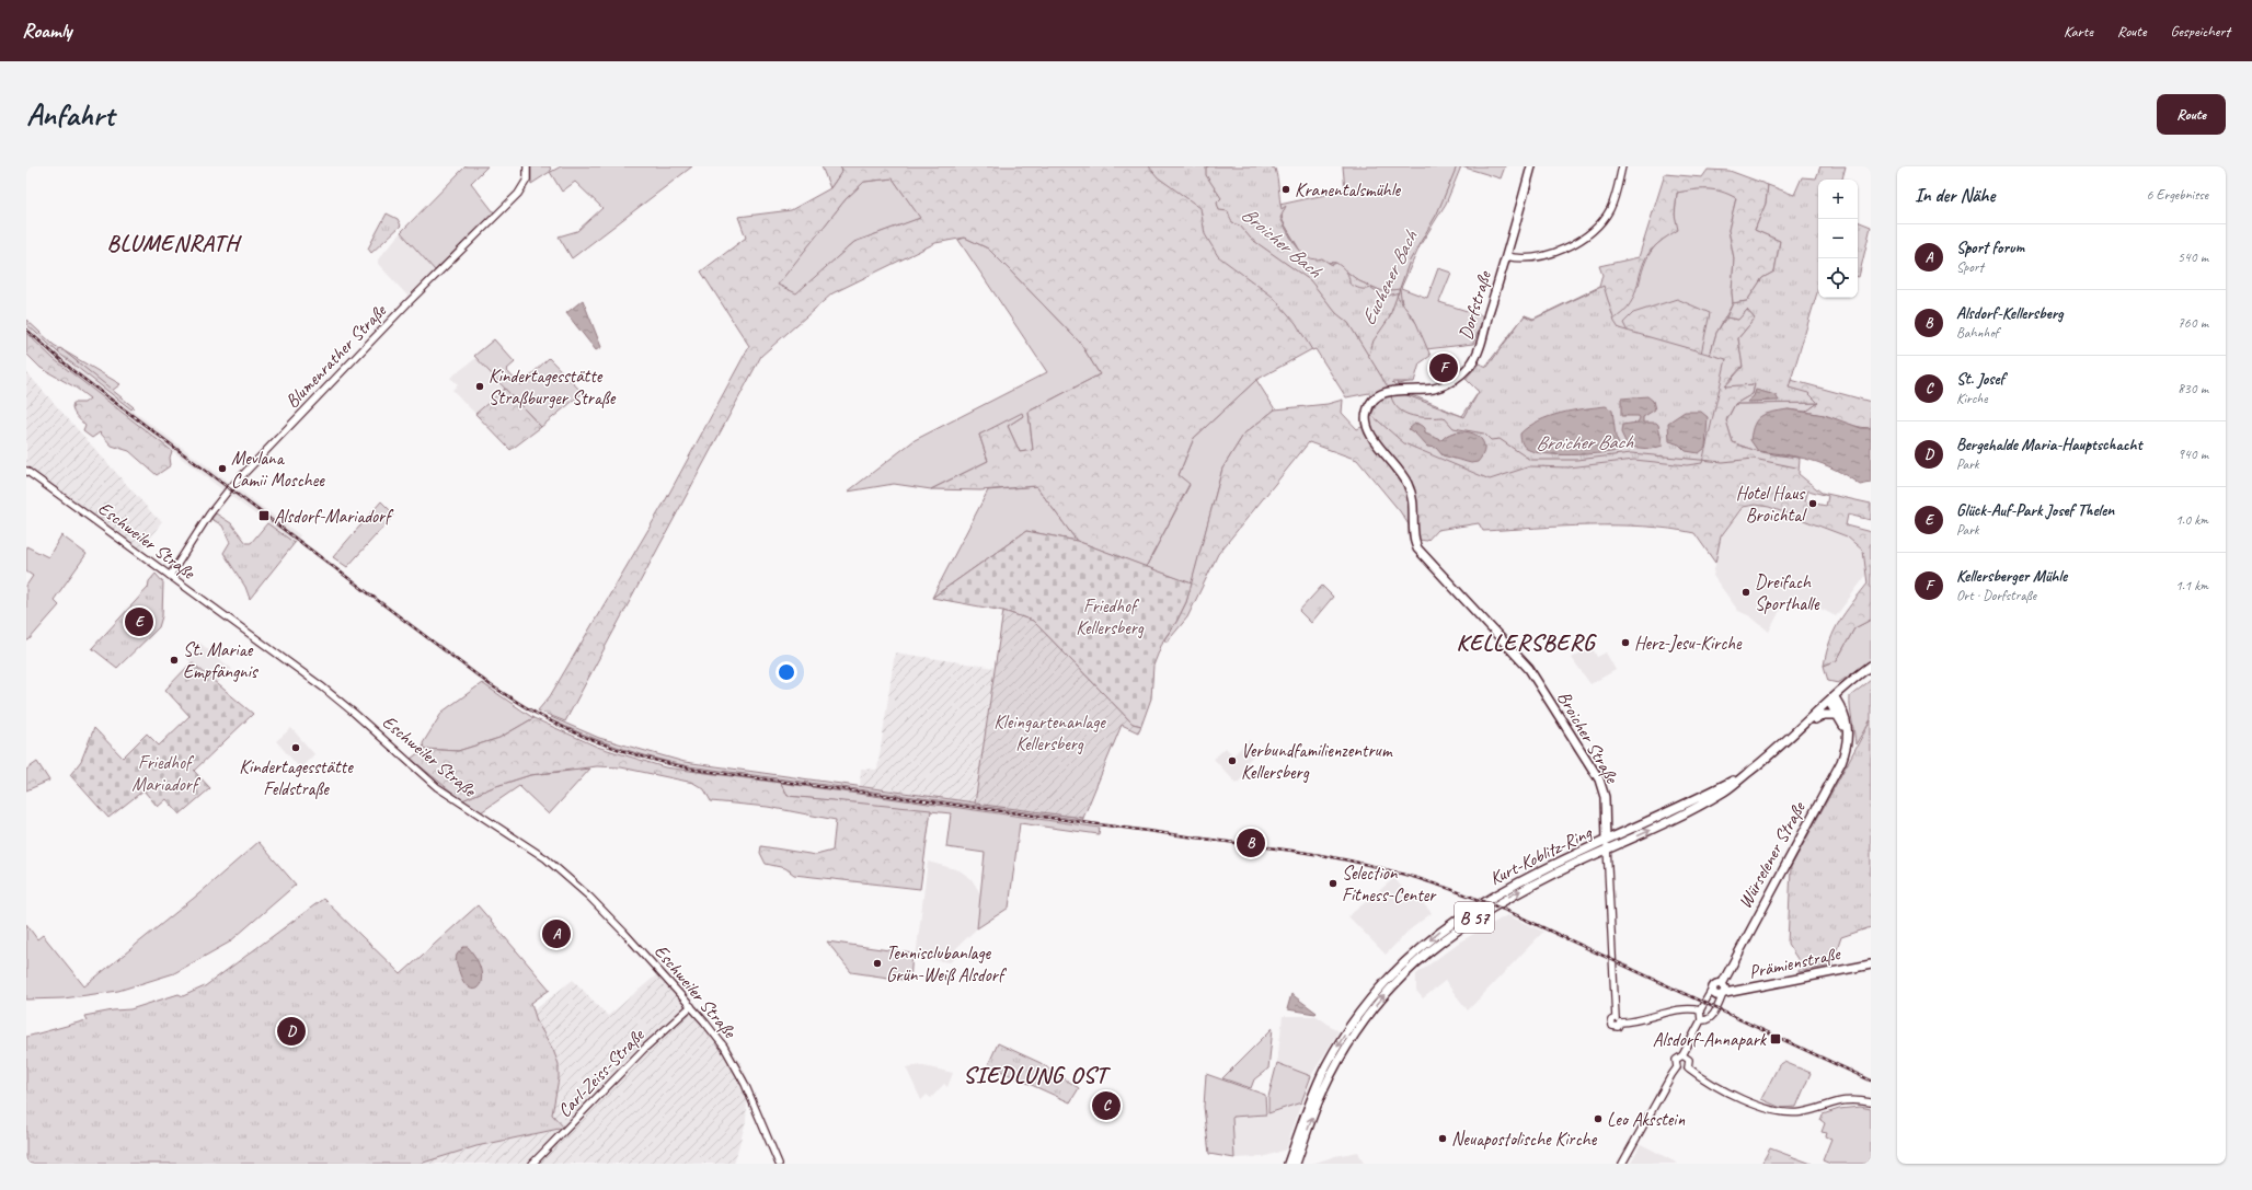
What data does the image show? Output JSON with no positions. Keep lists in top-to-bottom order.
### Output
{
  "streets": {
    "main road": [
      "Dorfstraße",
      "Broicher Straße",
      "Kurt-Koblitz-Ring",
      "Würselener Straße",
      "B 57",
      "Prämienstraße"
    ],
    "street": ["Blumenrather Straße", "Eschweiler Straße", "Carl-Zeiss-Straße"]
  },
  "crossings": [
    ["Dorfstraße", "Broicher Straße"],
    ["Blumenrather Straße", "Eschweiler Straße"],
    ["Eschweiler Straße", "Carl-Zeiss-Straße"],
    ["Broicher Straße", "Kurt-Koblitz-Ring"],
    ["Kurt-Koblitz-Ring", "Würselener Straße"],
    ["Kurt-Koblitz-Ring", "B 57"],
    ["Würselener Straße", "B 57"],
    ["Würselener Straße", "Prämienstraße"]
  ],
  "districts": ["BLUMENRATH", "KELLERSBERG", "SIEDLUNG OST"],
  "water": ["Broicher Bach", "Euchener Bach"],
  "parks": ["Friedhof Kellersberg", "Kleingartenanlage Kellersberg", "Friedhof Mariadorf"],
  "places": {
    "other": [
      "Kranentalsmühle",
      "Kindertagesstätte Straßburger Straße",
      "Mevlana Camii Moschee",
      "Hotel Haus Broichtal",
      "Dreifach Sporthalle",
      "Herz-Jesu-Kirche",
      "St. Mariae Empfängnis",
      "Kindertagesstätte Feldstraße",
      "Verbundfamilienzentrum Kellersberg",
      "Selection Fitness-Center",
      "Tennisclubanlage Grün-Weiß Alsdorf",
      "Leo Aksstein",
      "Neuapostolische Kirche"
    ],
    "transit": ["Alsdorf-Mariadorf", "Alsdorf-Annapark"]
  },
  "page": {
    "header": "Roamly",
    "nav": ["Karte", "Route", "Gespeichert"],
    "buttons": "Route",
    "title": "Anfahrt",
    "heading": ["In der Nähe", "6 Ergebnisse"],
    "map_buttons": ["+", "−"],
    "list": [
      {
        "mark": "A",
        "name": "Sport forum",
        "note": "Sport",
        "value": "540 m"
      },
      {
        "mark": "B",
        "name": "Alsdorf-Kellersberg",
        "note": "Bahnhof",
        "value": "760 m"
      },
      {
        "mark": "C",
        "name": "St. Josef",
        "note": "Kirche",
        "value": "830 m"
      },
      {
        "mark": "D",
        "name": "Bergehalde Maria-Hauptschacht",
        "note": "Park",
        "value": "940 m"
      },
      {
        "mark": "E",
        "name": "Glück-Auf-Park Josef Thelen",
        "note": "Park",
        "value": "1.0 km"
      },
      {
        "mark": "F",
        "name": "Kellersberger Mühle",
        "note": "Ort · Dorfstraße",
        "value": "1.1 km"
      }
    ],
    "pins": [
      "F",
      "E",
      "B",
      "A",
      "D",
      "C"
    ]
  }
}
